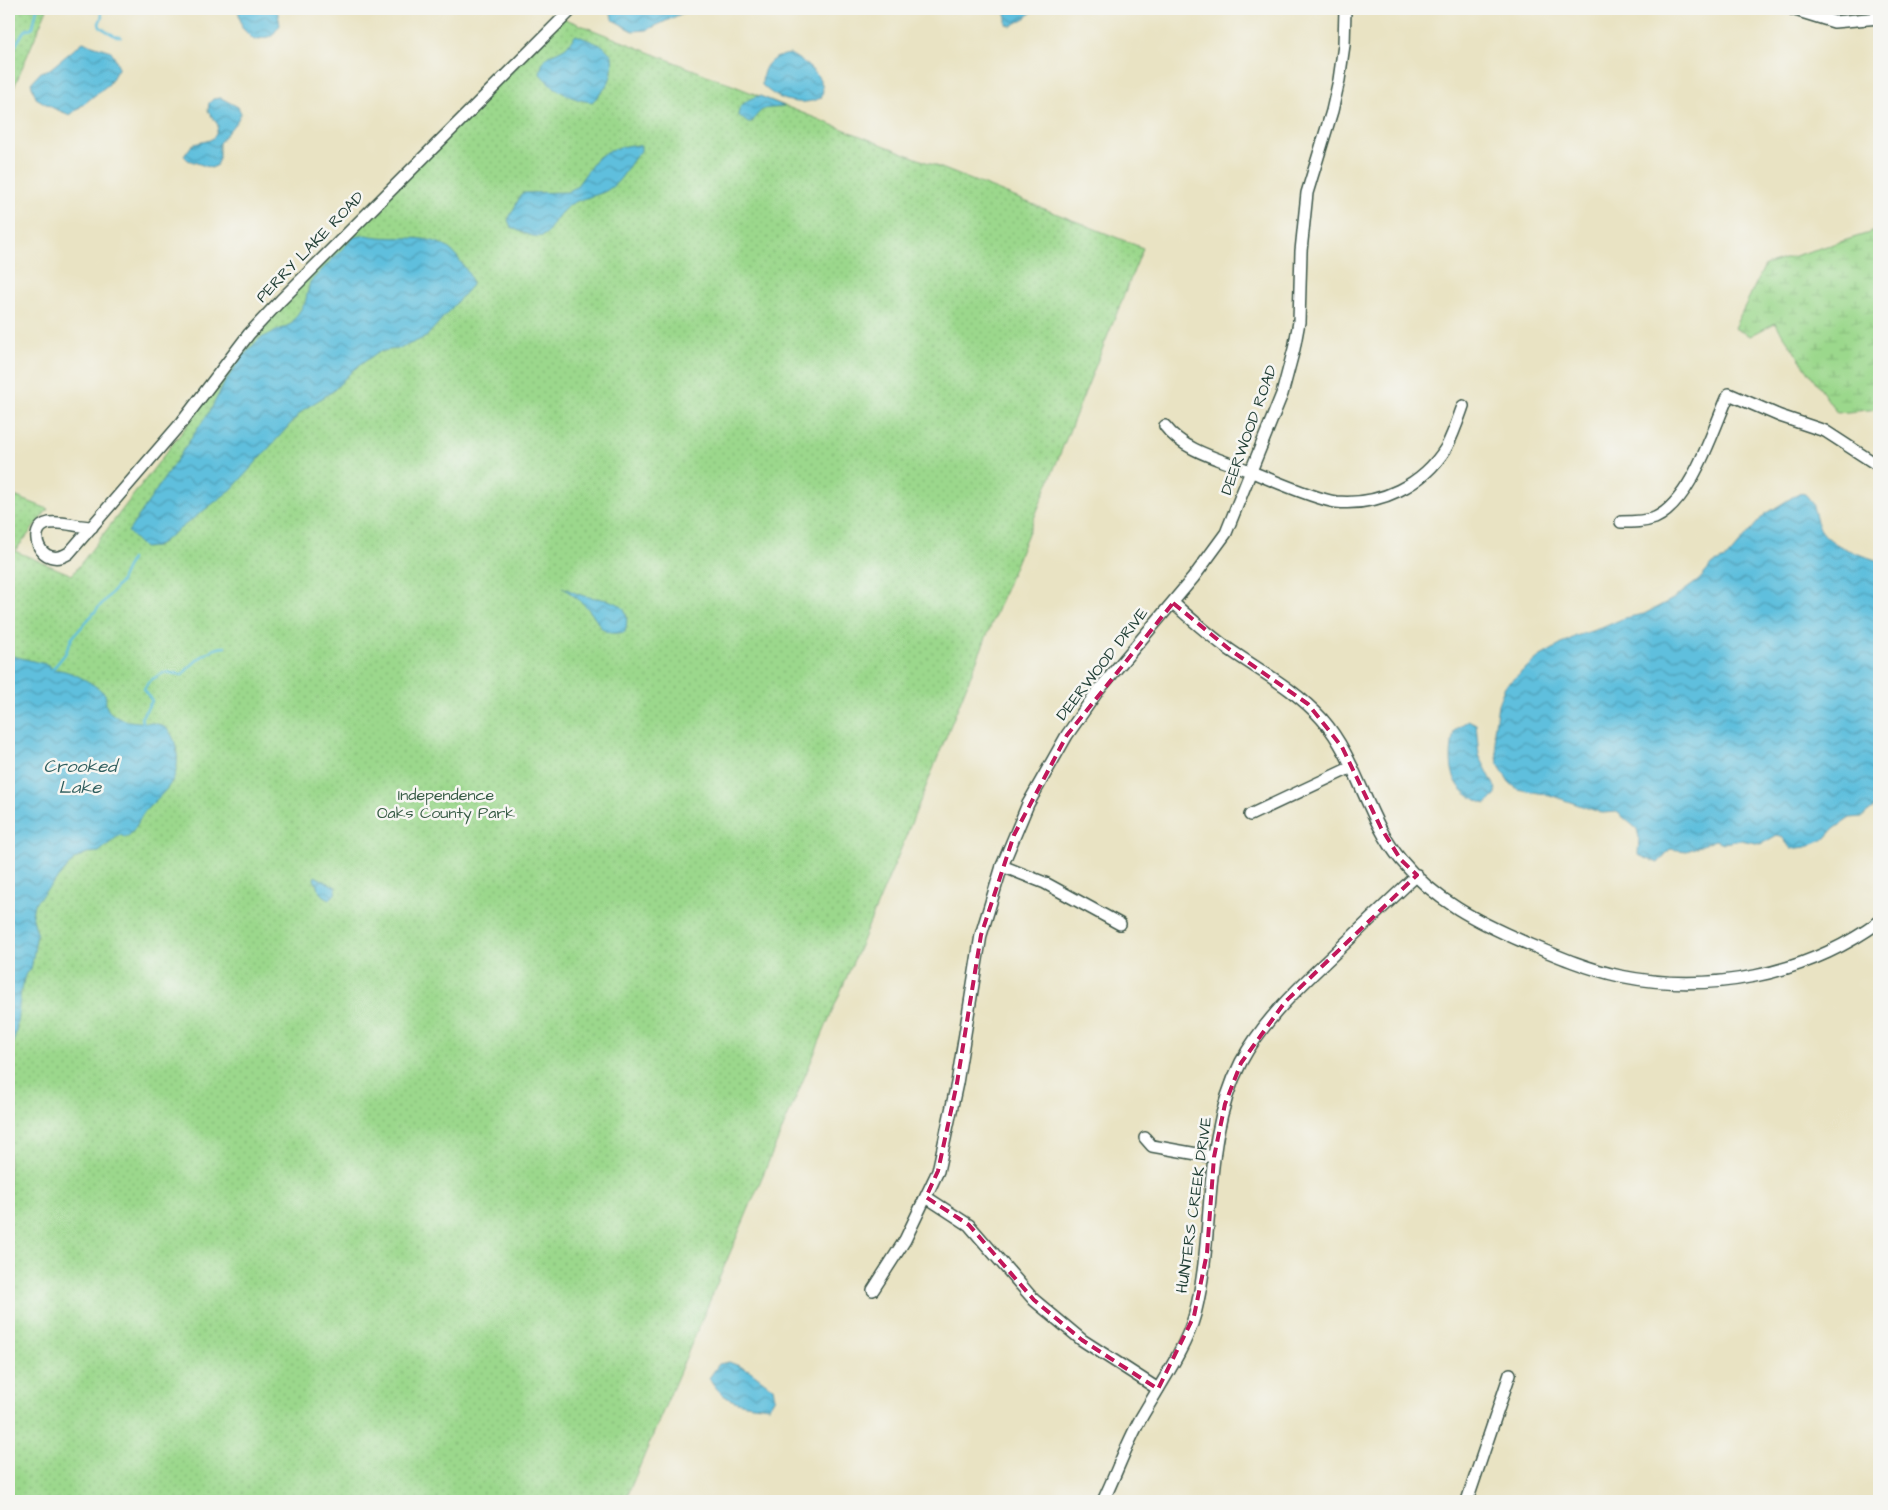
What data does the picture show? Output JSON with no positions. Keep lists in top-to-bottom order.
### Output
{
  "streets": {
    "street": [
      "PERRY LAKE ROAD",
      "DEERWOOD ROAD",
      "DEERWOOD DRIVE",
      "HUNTERS CREEK DRIVE"
    ]
  },
  "crossings": [
    ["DEERWOOD ROAD", "DEERWOOD DRIVE"]
  ],
  "water": ["Crooked Lake"],
  "parks": ["Independence Oaks County Park"]
}
